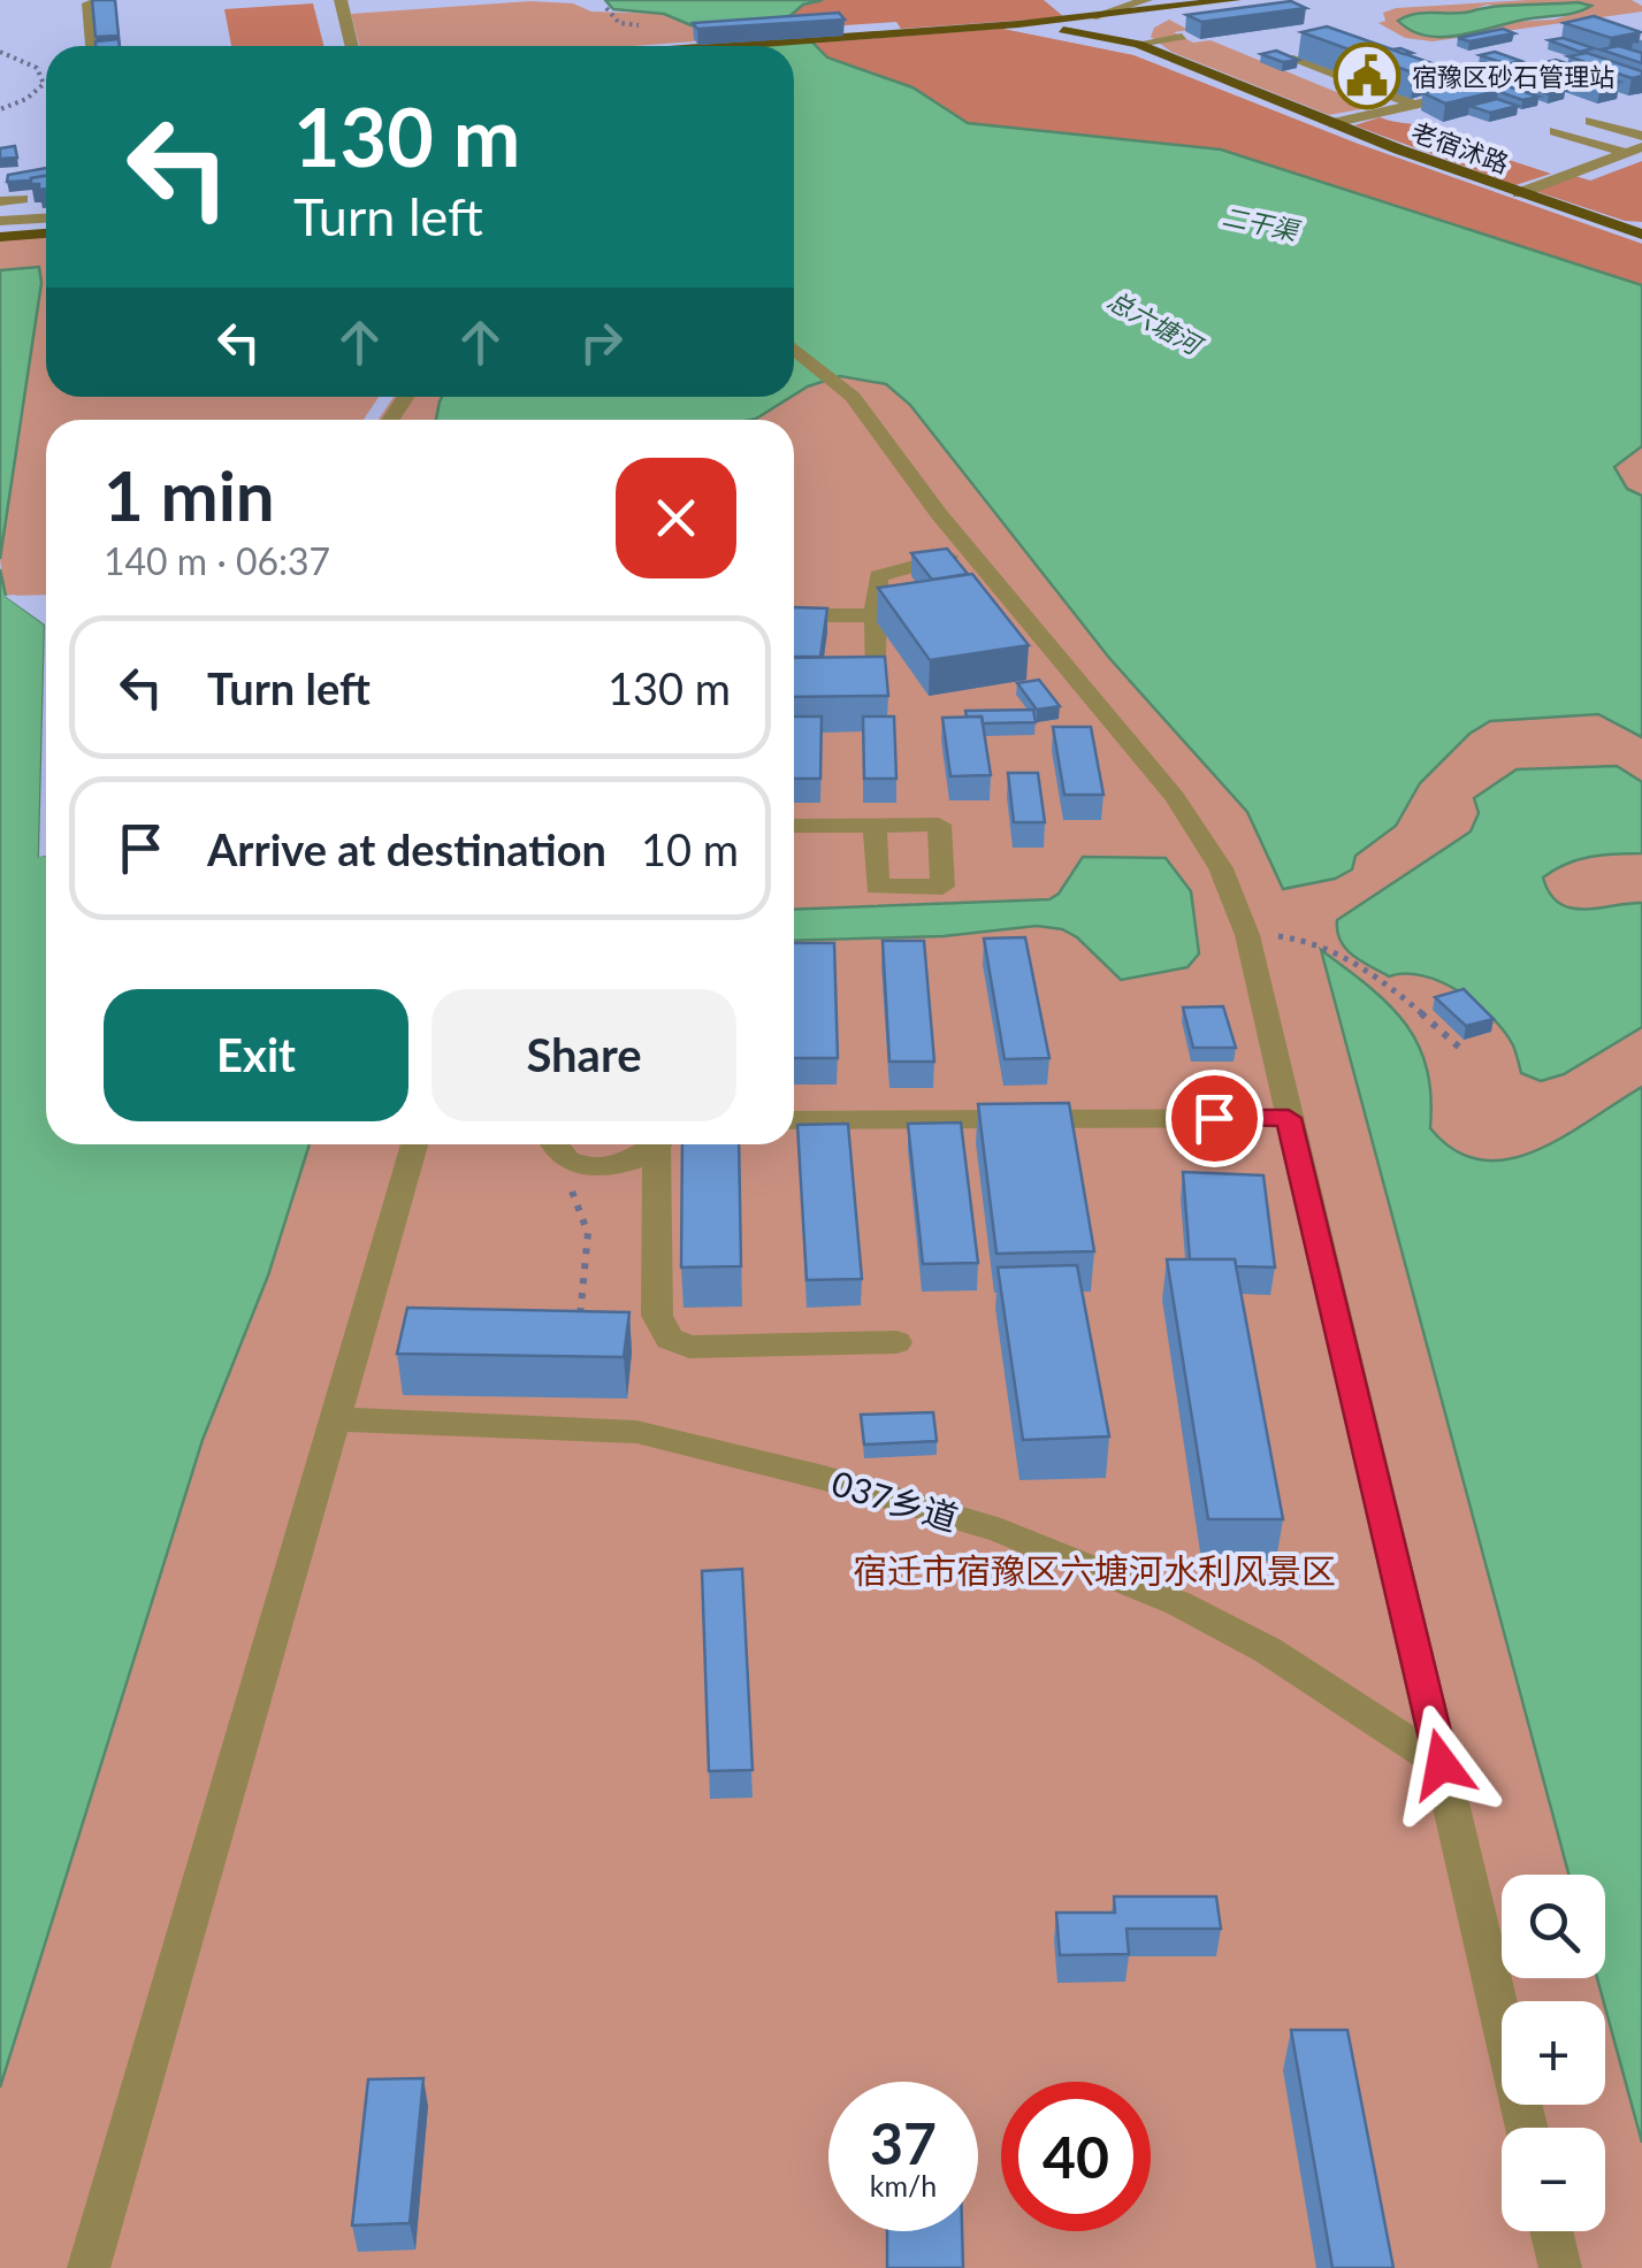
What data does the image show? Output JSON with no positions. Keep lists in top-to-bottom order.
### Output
{
  "streets": {
    "main road": ["老宿沭路"],
    "street": ["037乡道"]
  },
  "water": ["二干渠", "总六塘河"],
  "parks": ["宿迁市宿豫区六塘河水利风景区"],
  "places": {
    "public building": ["宿豫区砂石管理站"]
  },
  "page": {
    "turn": ["130 m", "Turn left"],
    "heading": ["1 min", "140 m · 06:37"],
    "list": [
      {
        "name": "Turn left",
        "value": "130 m"
      },
      {
        "name": "Arrive at destination",
        "value": "10 m"
      }
    ],
    "buttons": ["Exit", "Share"],
    "map_buttons": ["+", "−"],
    "speed": "37 km/h",
    "limit": "40"
  }
}
